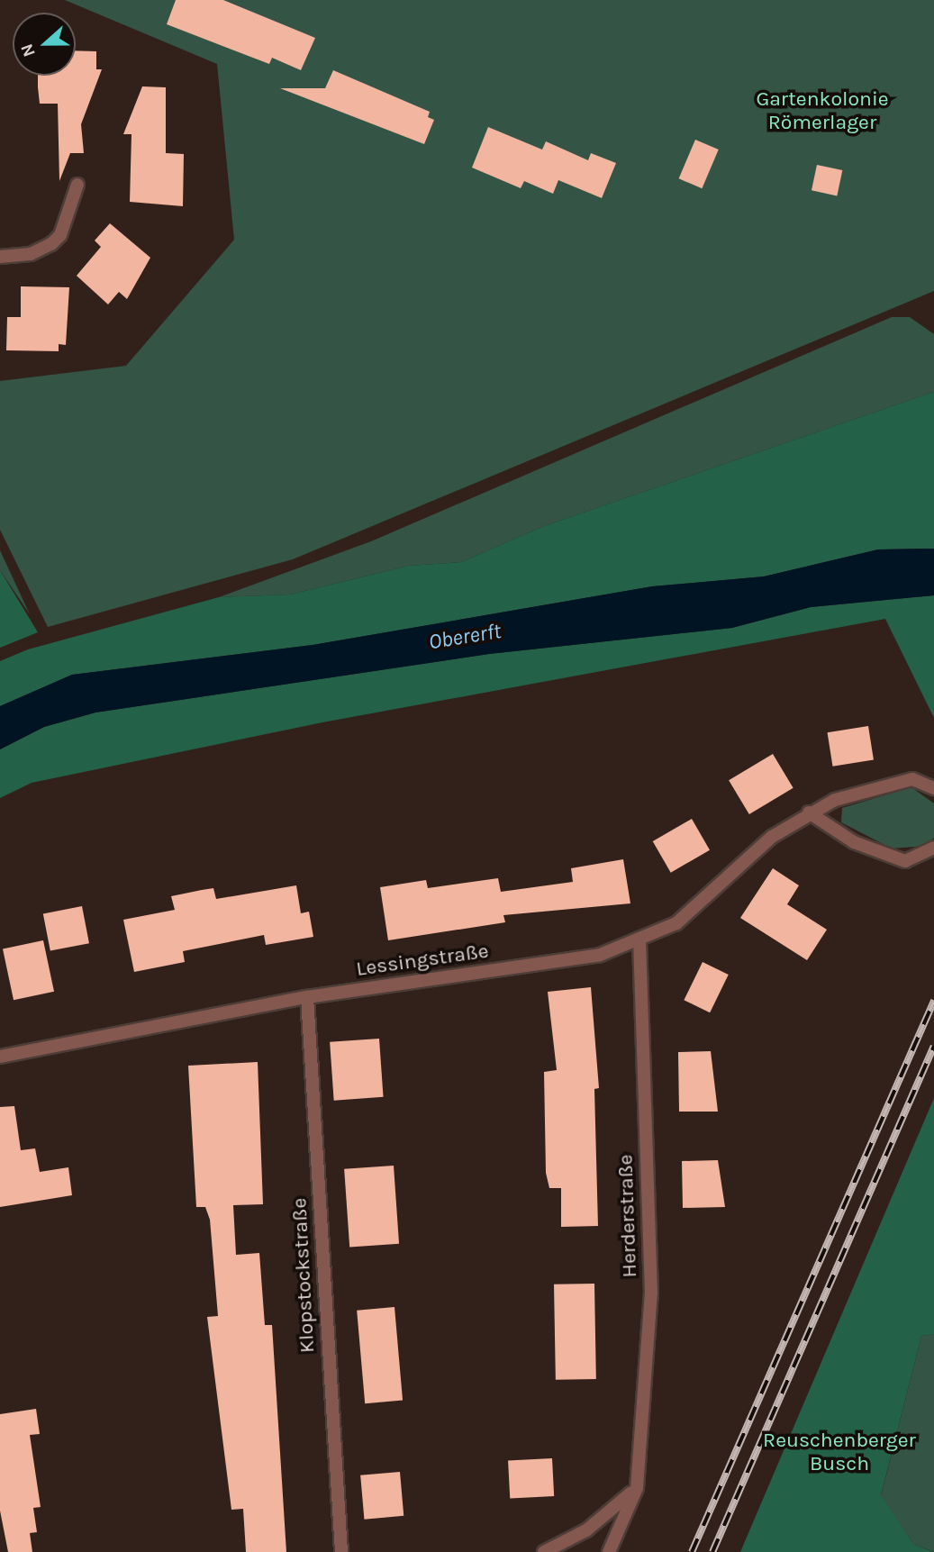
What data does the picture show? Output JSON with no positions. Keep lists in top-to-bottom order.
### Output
{
  "streets": {
    "street": ["Lessingstraße", "Herderstraße", "Klopstockstraße"]
  },
  "crossings": [
    ["Lessingstraße", "Herderstraße"],
    ["Lessingstraße", "Klopstockstraße"]
  ],
  "water": ["Obererft"],
  "parks": ["Gartenkolonie Römerlager", "Reuschenberger Busch"],
  "north": "left"
}
